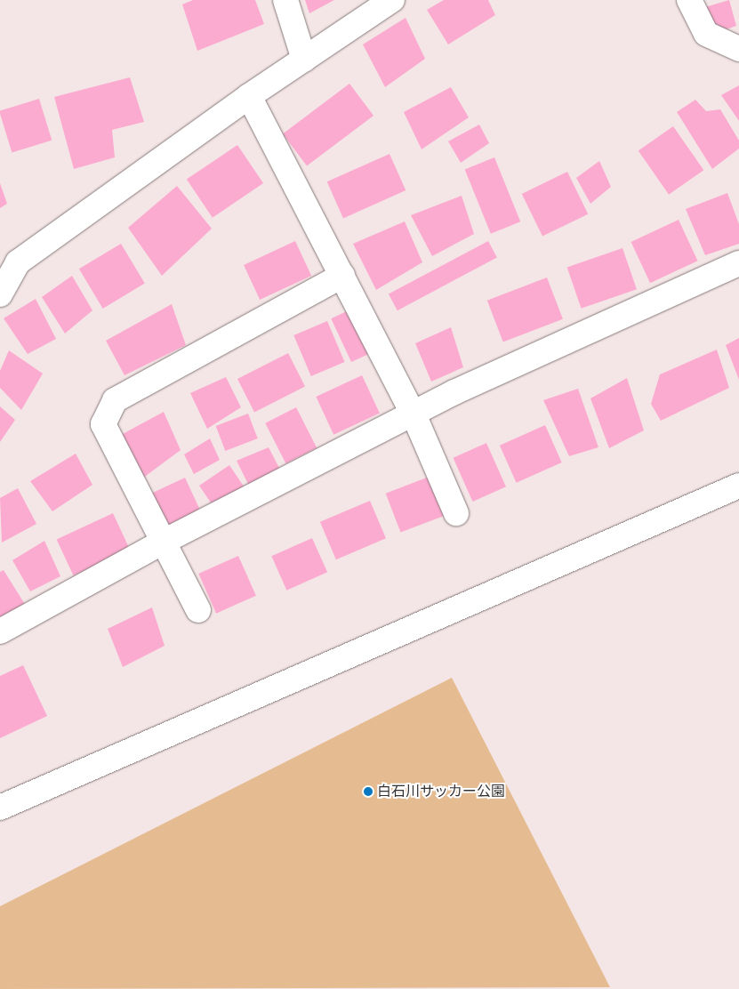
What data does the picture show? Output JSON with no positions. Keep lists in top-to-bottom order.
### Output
{
  "places": ["白石川サッカー公園"]
}
